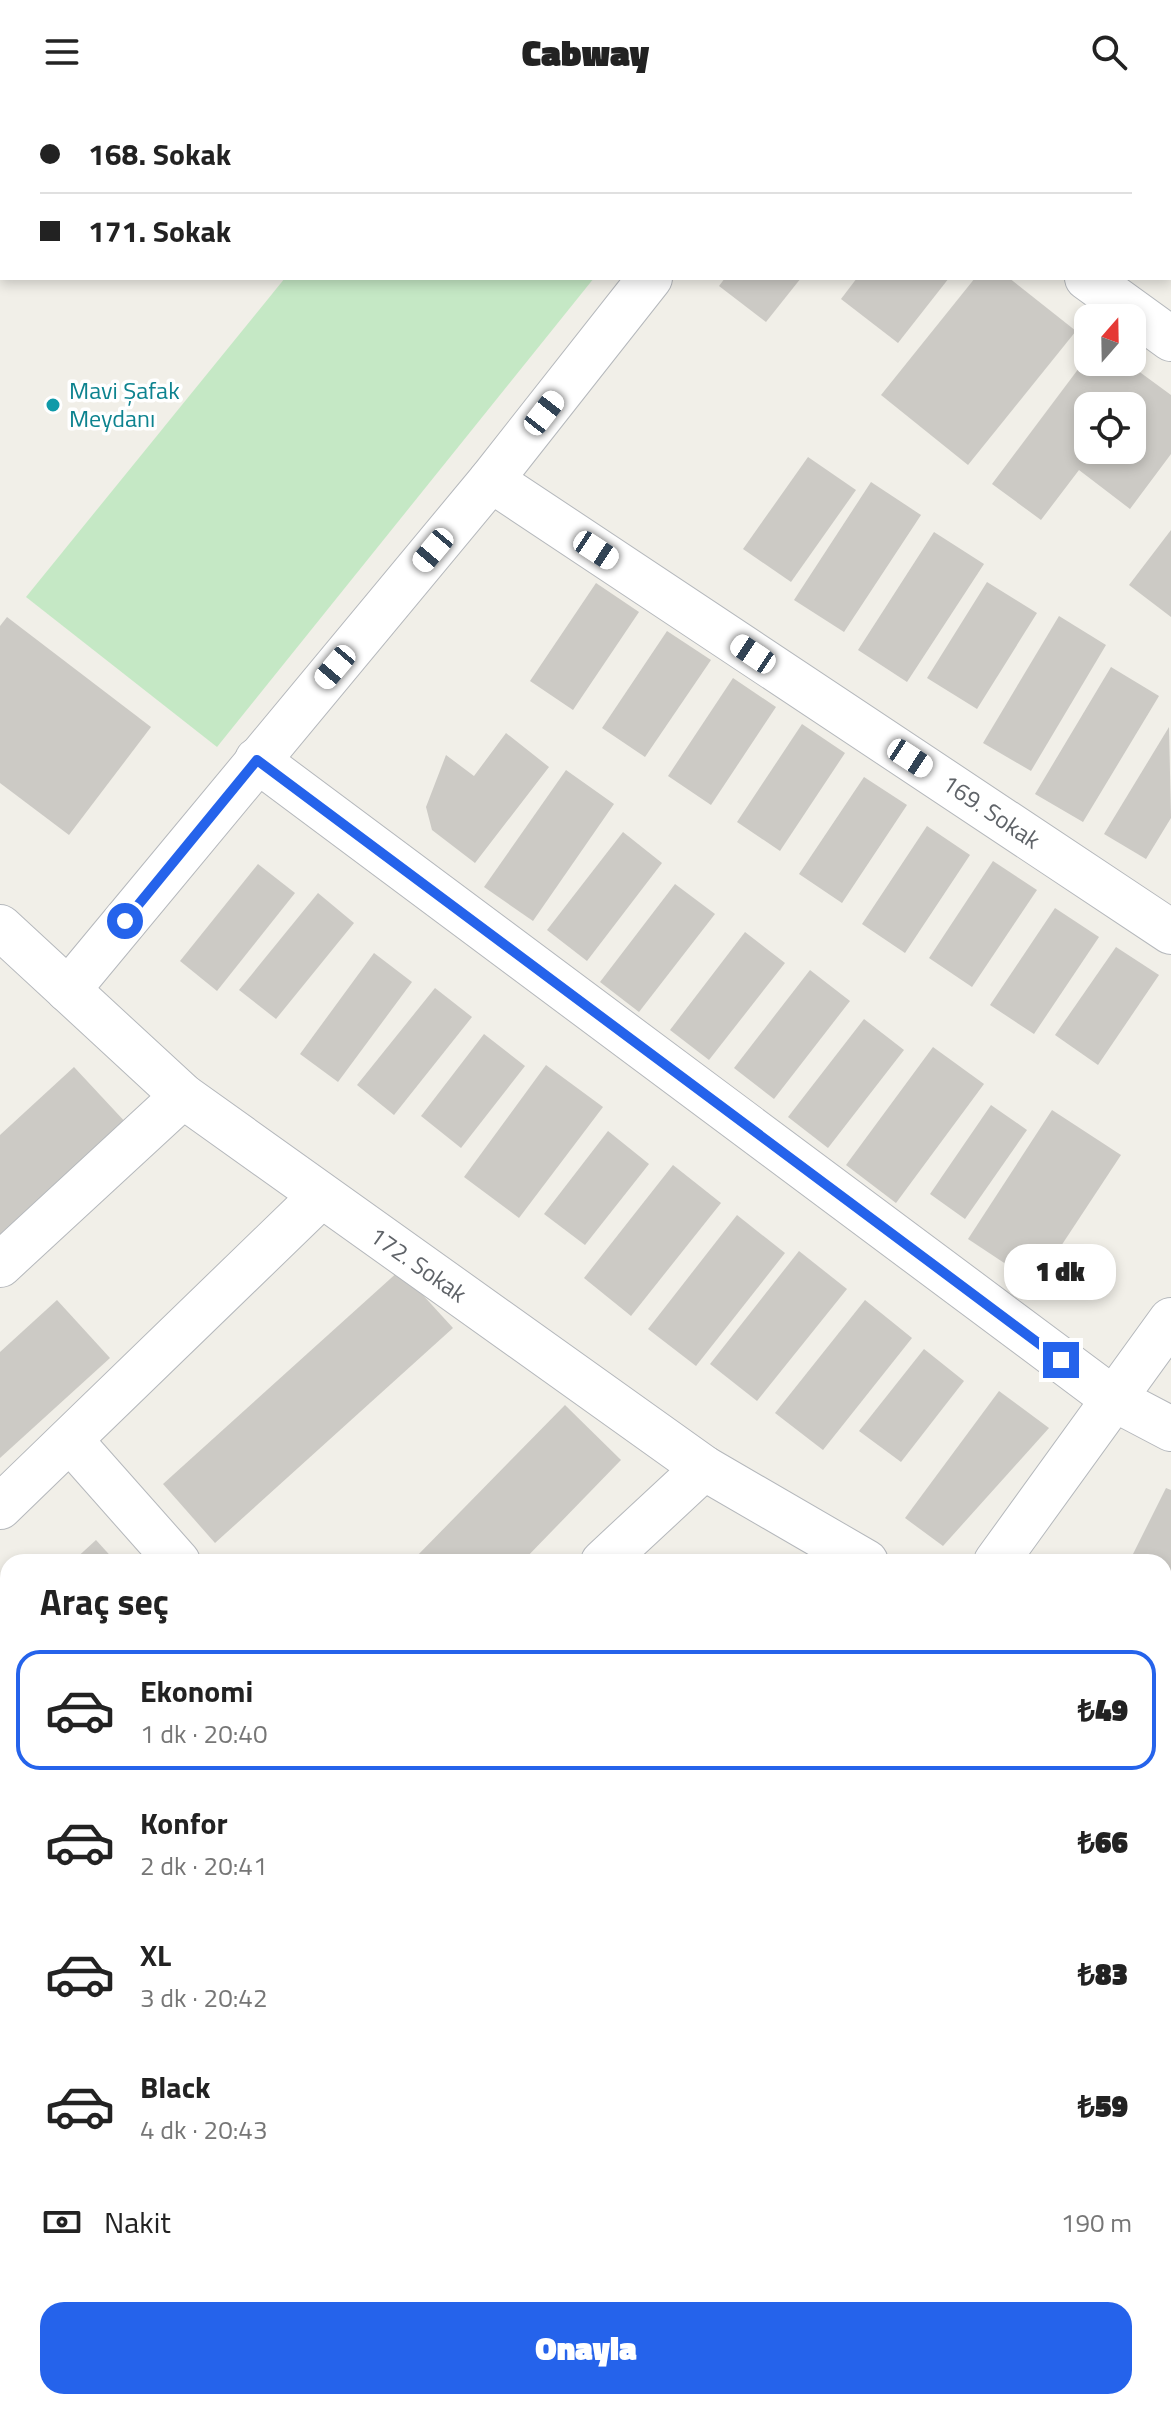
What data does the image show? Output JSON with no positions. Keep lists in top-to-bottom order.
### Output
{
  "streets": {
    "street": ["169. Sokak", "172. Sokak"]
  },
  "places": ["Mavi Şafak Meydanı"],
  "north": "top",
  "page": {
    "header": "Cabway",
    "banner": ["168. Sokak", "171. Sokak"],
    "bubble": "1 dk",
    "heading": "Araç seç",
    "list": [
      {
        "name": "Ekonomi",
        "note": "1 dk · 20:40",
        "value": "₺49"
      },
      {
        "name": "Konfor",
        "note": "2 dk · 20:41",
        "value": "₺66"
      },
      {
        "name": "XL",
        "note": "3 dk · 20:42",
        "value": "₺83"
      },
      {
        "name": "Black",
        "note": "4 dk · 20:43",
        "value": "₺59"
      }
    ],
    "pay": ["Nakit", "190 m"],
    "buttons": "Onayla"
  }
}
